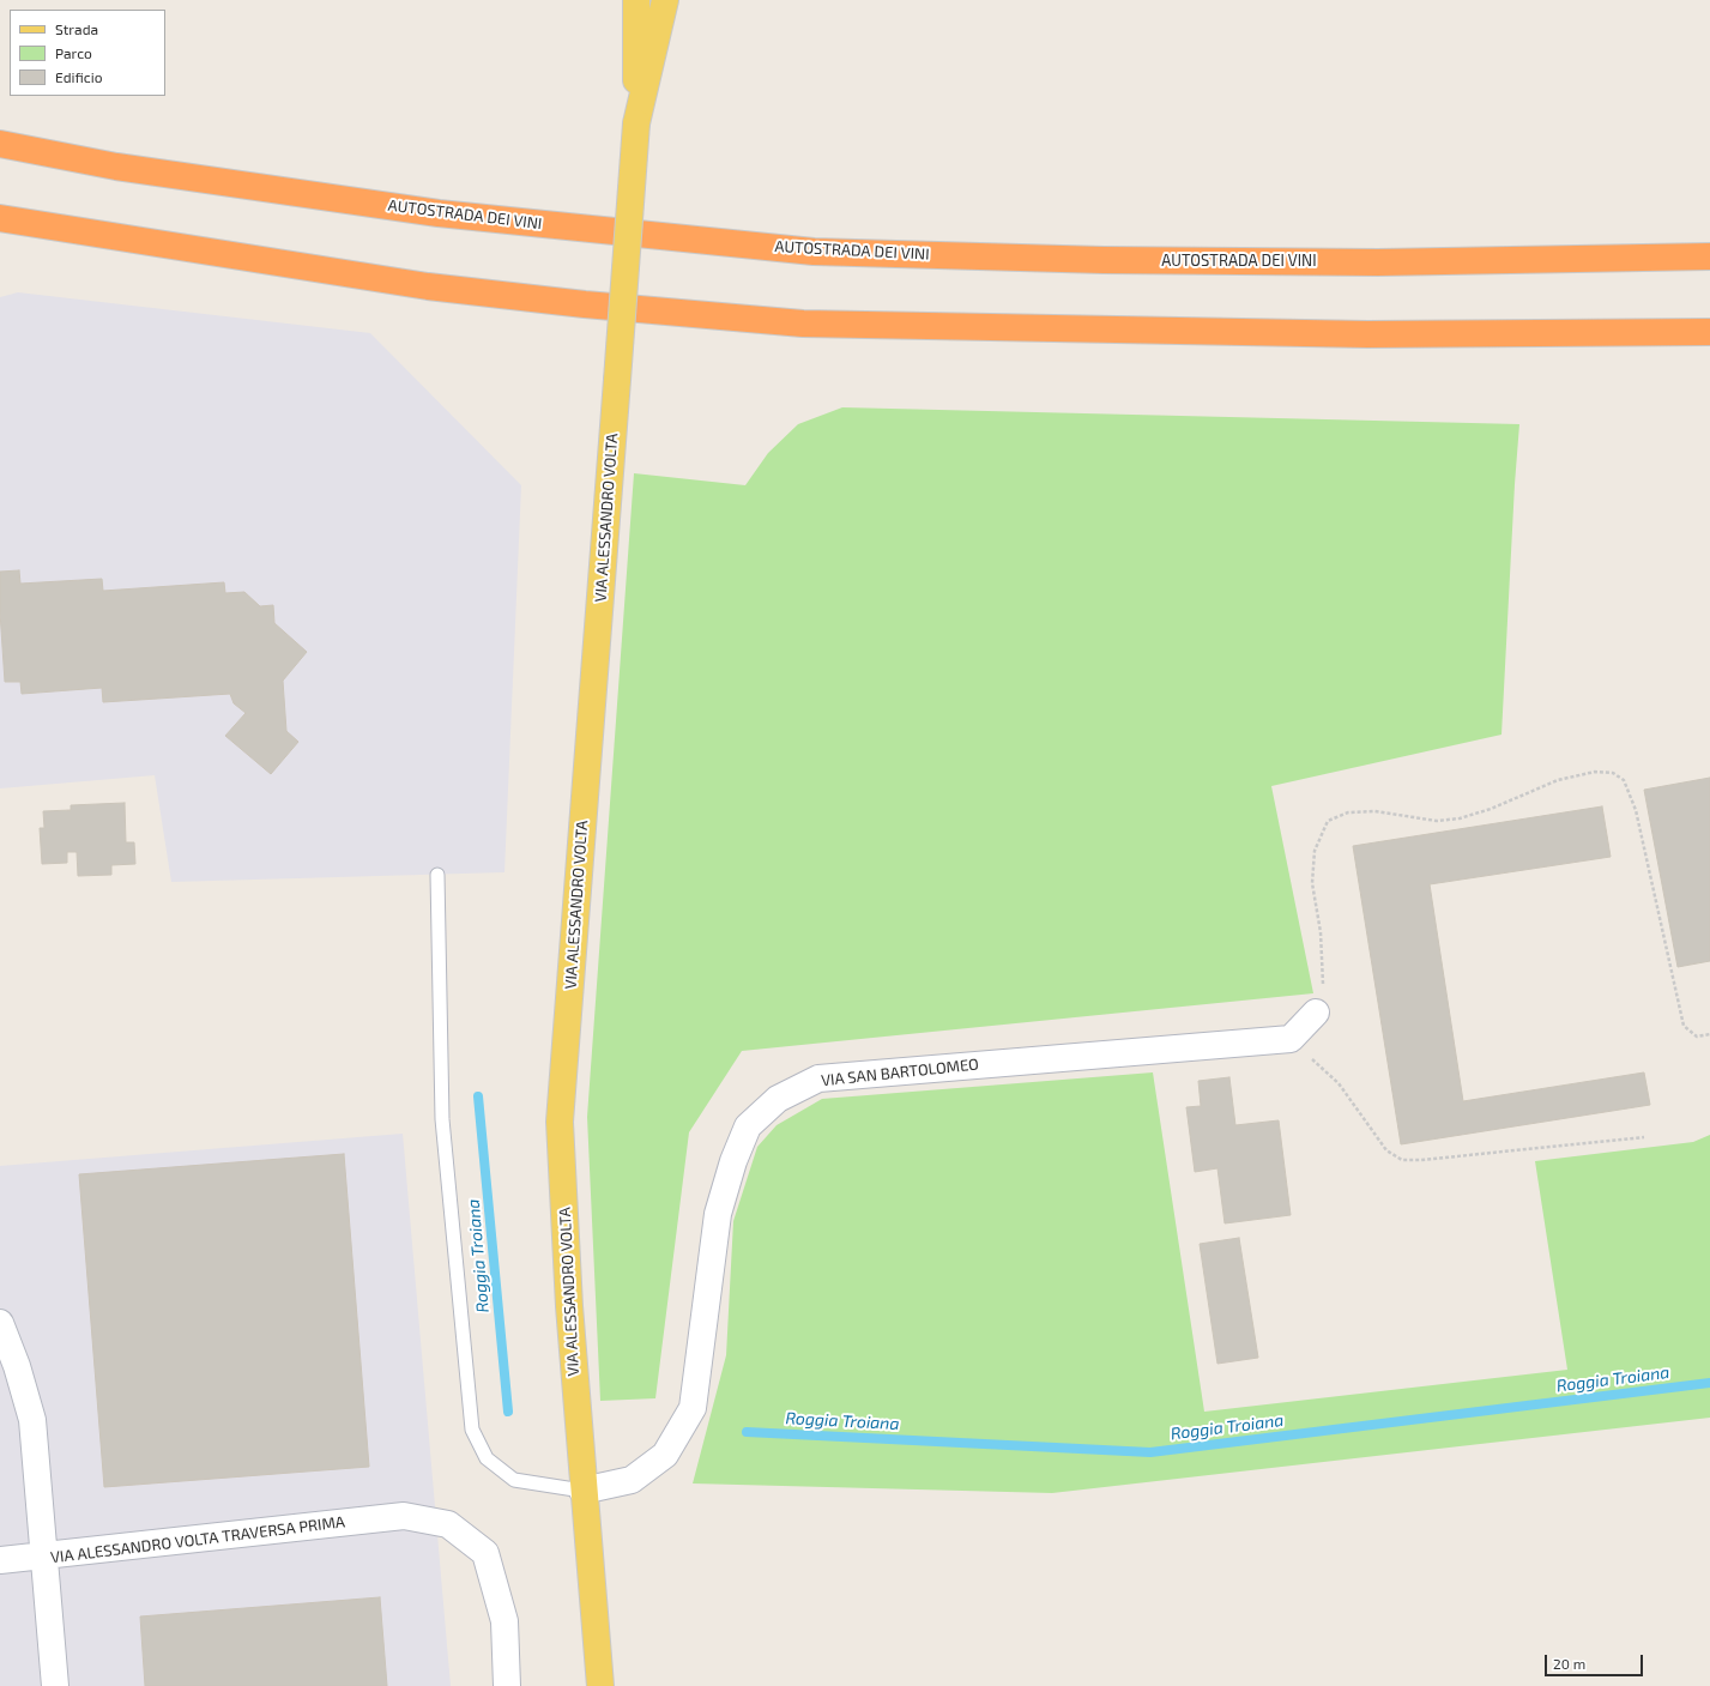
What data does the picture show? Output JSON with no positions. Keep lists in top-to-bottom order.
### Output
{
  "streets": {
    "highway": ["AUTOSTRADA DEI VINI"],
    "main road": ["VIA ALESSANDRO VOLTA"],
    "street": ["VIA SAN BARTOLOMEO", "VIA ALESSANDRO VOLTA TRAVERSA PRIMA"]
  },
  "crossings": [
    ["VIA ALESSANDRO VOLTA", "VIA SAN BARTOLOMEO"]
  ],
  "water": ["Roggia Troiana"],
  "legend": ["Strada", "Parco", "Edificio"],
  "scale_bar": "20 m"
}
